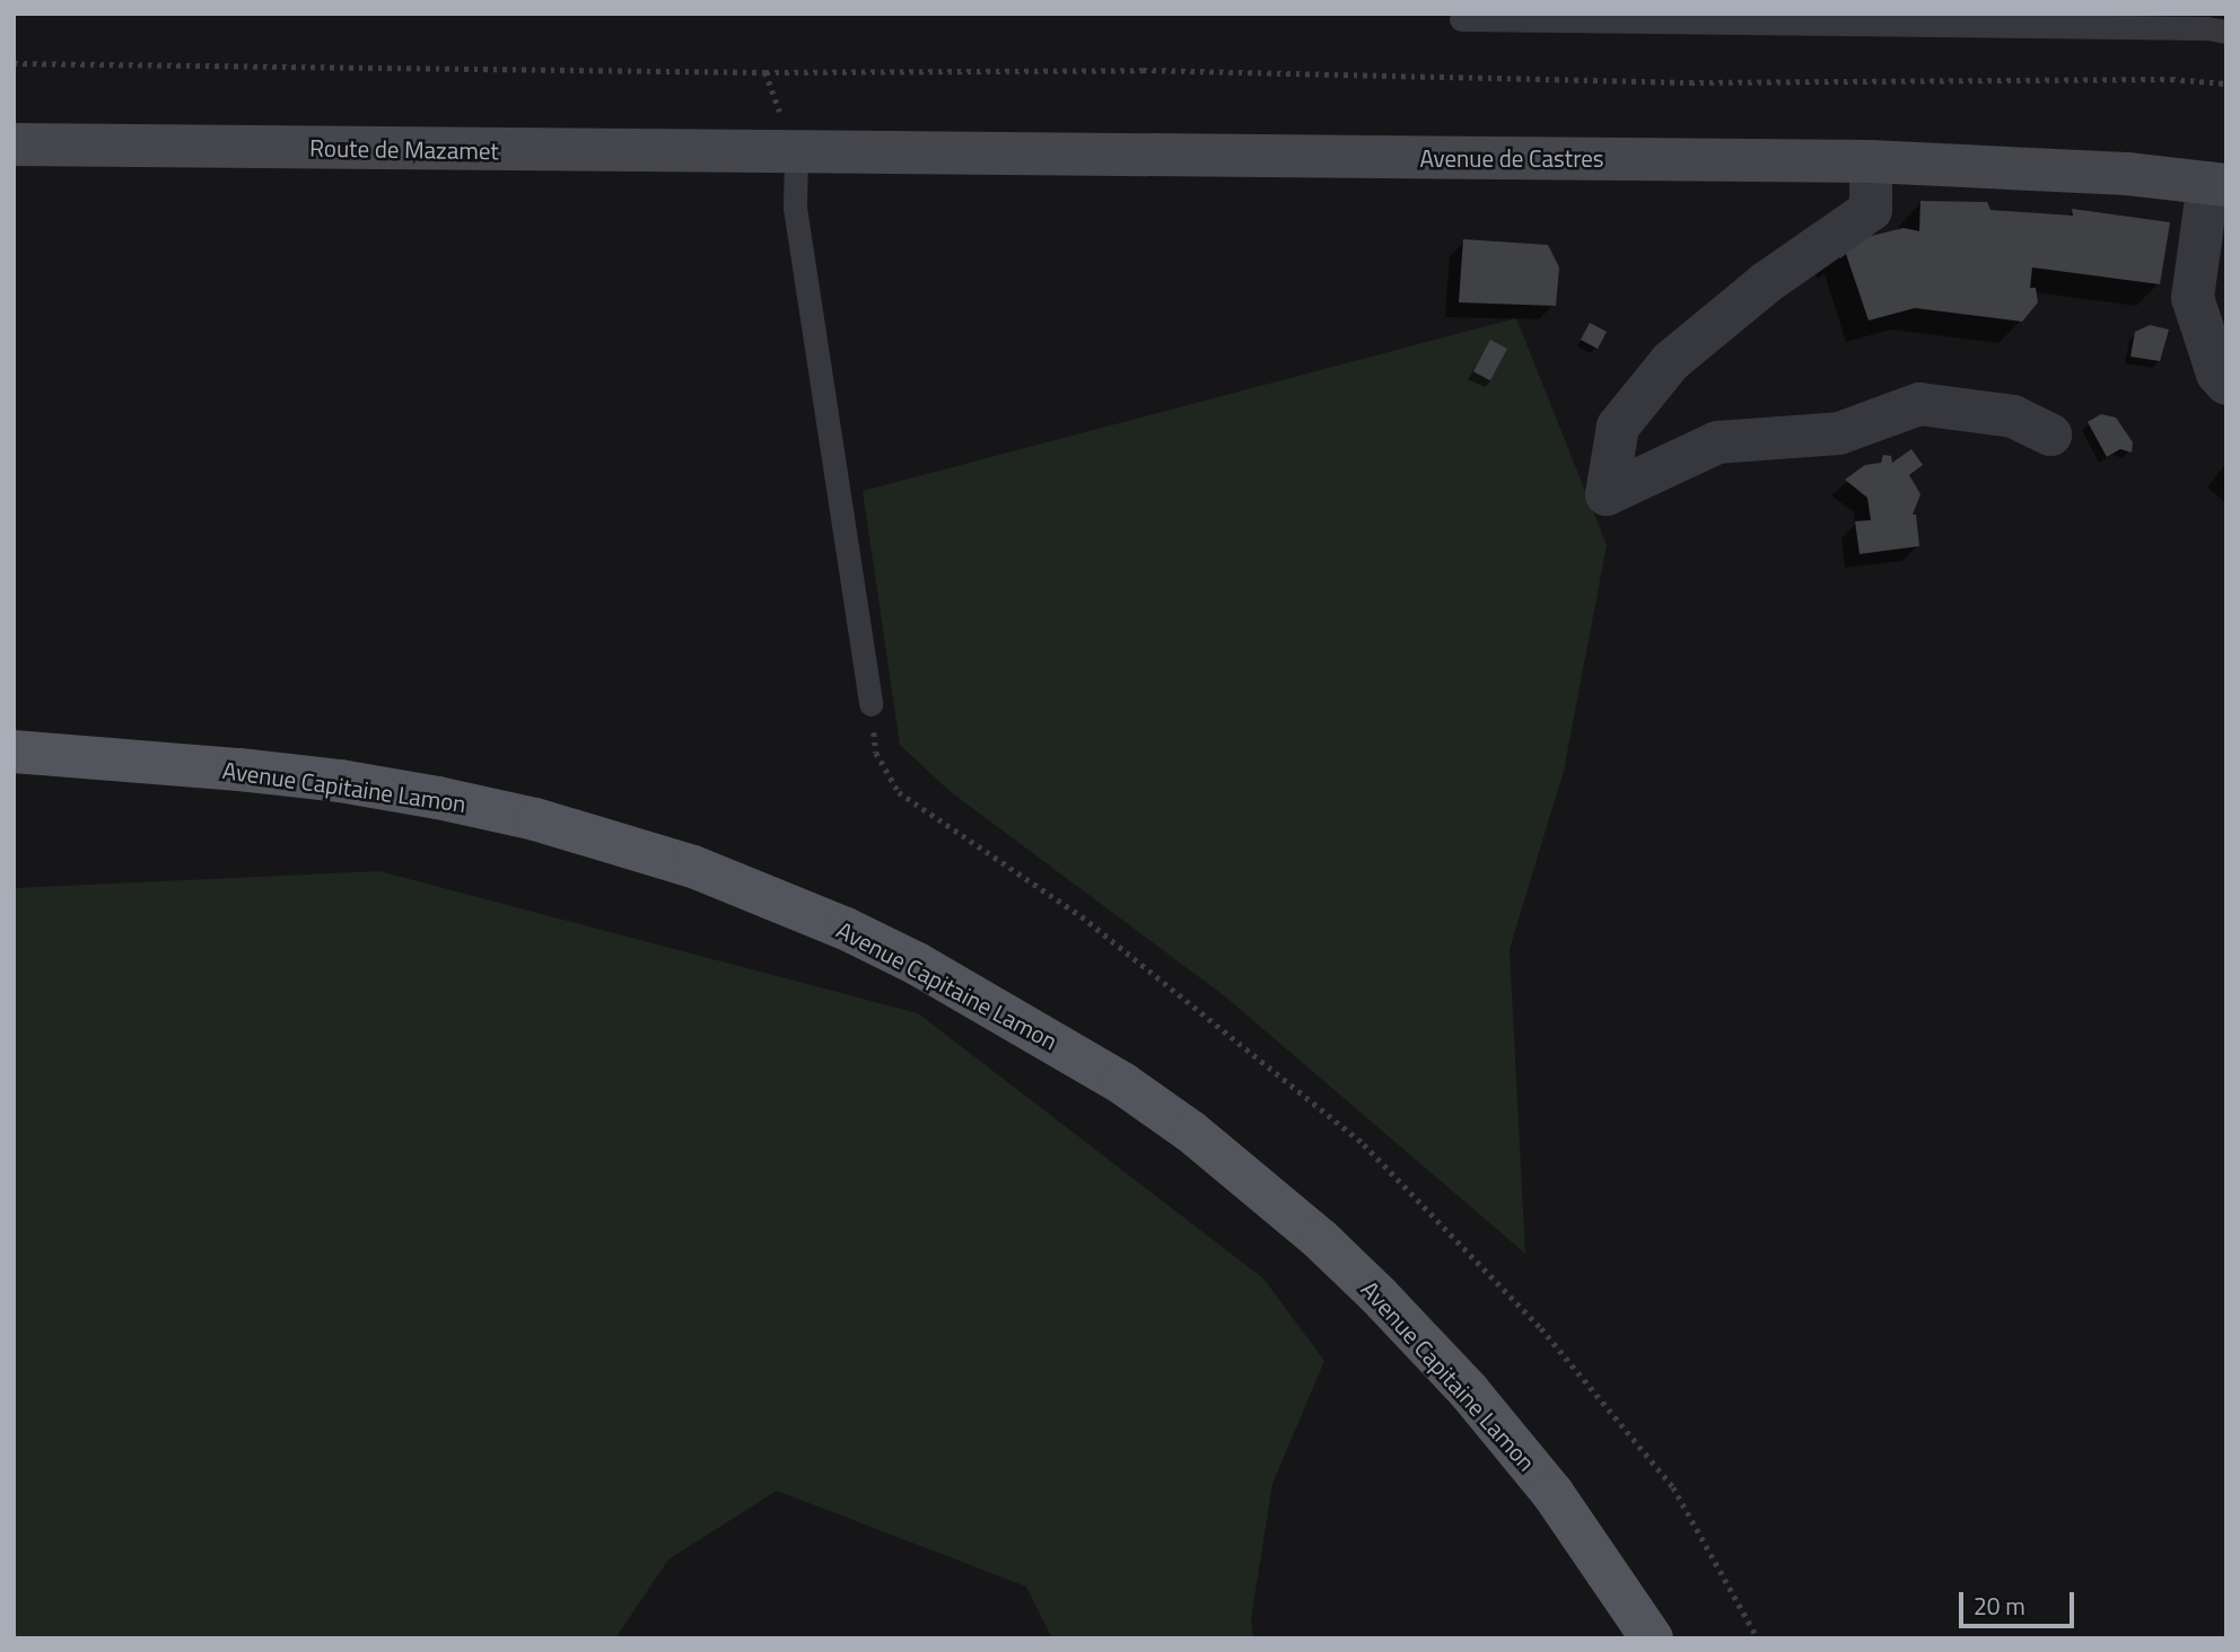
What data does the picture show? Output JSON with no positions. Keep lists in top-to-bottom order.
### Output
{
  "streets": {
    "main road": ["Route de Mazamet", "Avenue de Castres", "Avenue Capitaine Lamon"]
  },
  "crossings": [
    ["Route de Mazamet", "Avenue de Castres"]
  ],
  "scale_bar": "20 m"
}
